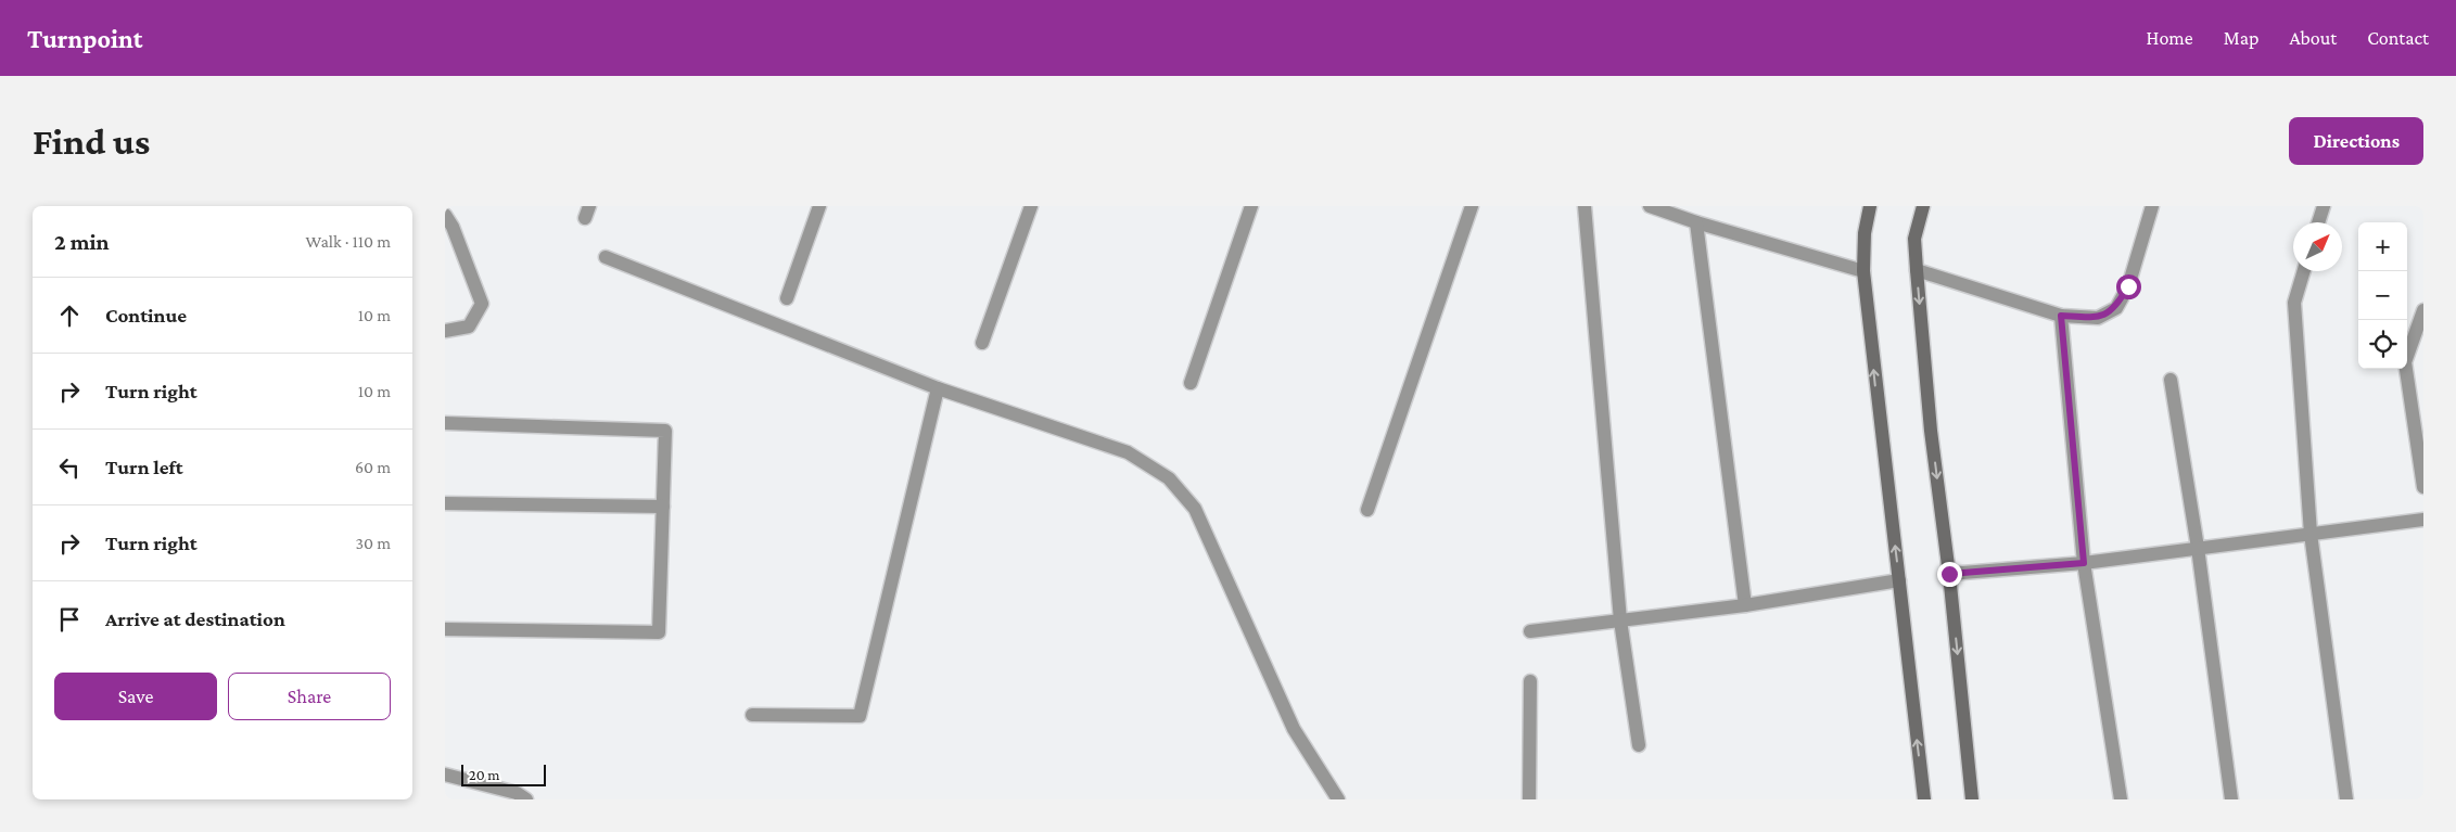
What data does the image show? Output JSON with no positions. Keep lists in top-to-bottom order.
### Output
{
  "scale_bar": "20 m",
  "north": "top right",
  "page": {
    "header": "Turnpoint",
    "nav": [
      "Home",
      "Map",
      "About",
      "Contact"
    ],
    "buttons": [
      "Directions",
      ["Save", "Share"]
    ],
    "title": "Find us",
    "heading": ["2 min", "Walk · 110 m"],
    "map_buttons": ["+", "−"],
    "list": [
      ["Continue", "10 m"],
      ["Turn right", "10 m"],
      ["Turn left", "60 m"],
      ["Turn right", "30 m"],
      "Arrive at destination"
    ],
    "scale": "20 m"
  }
}
